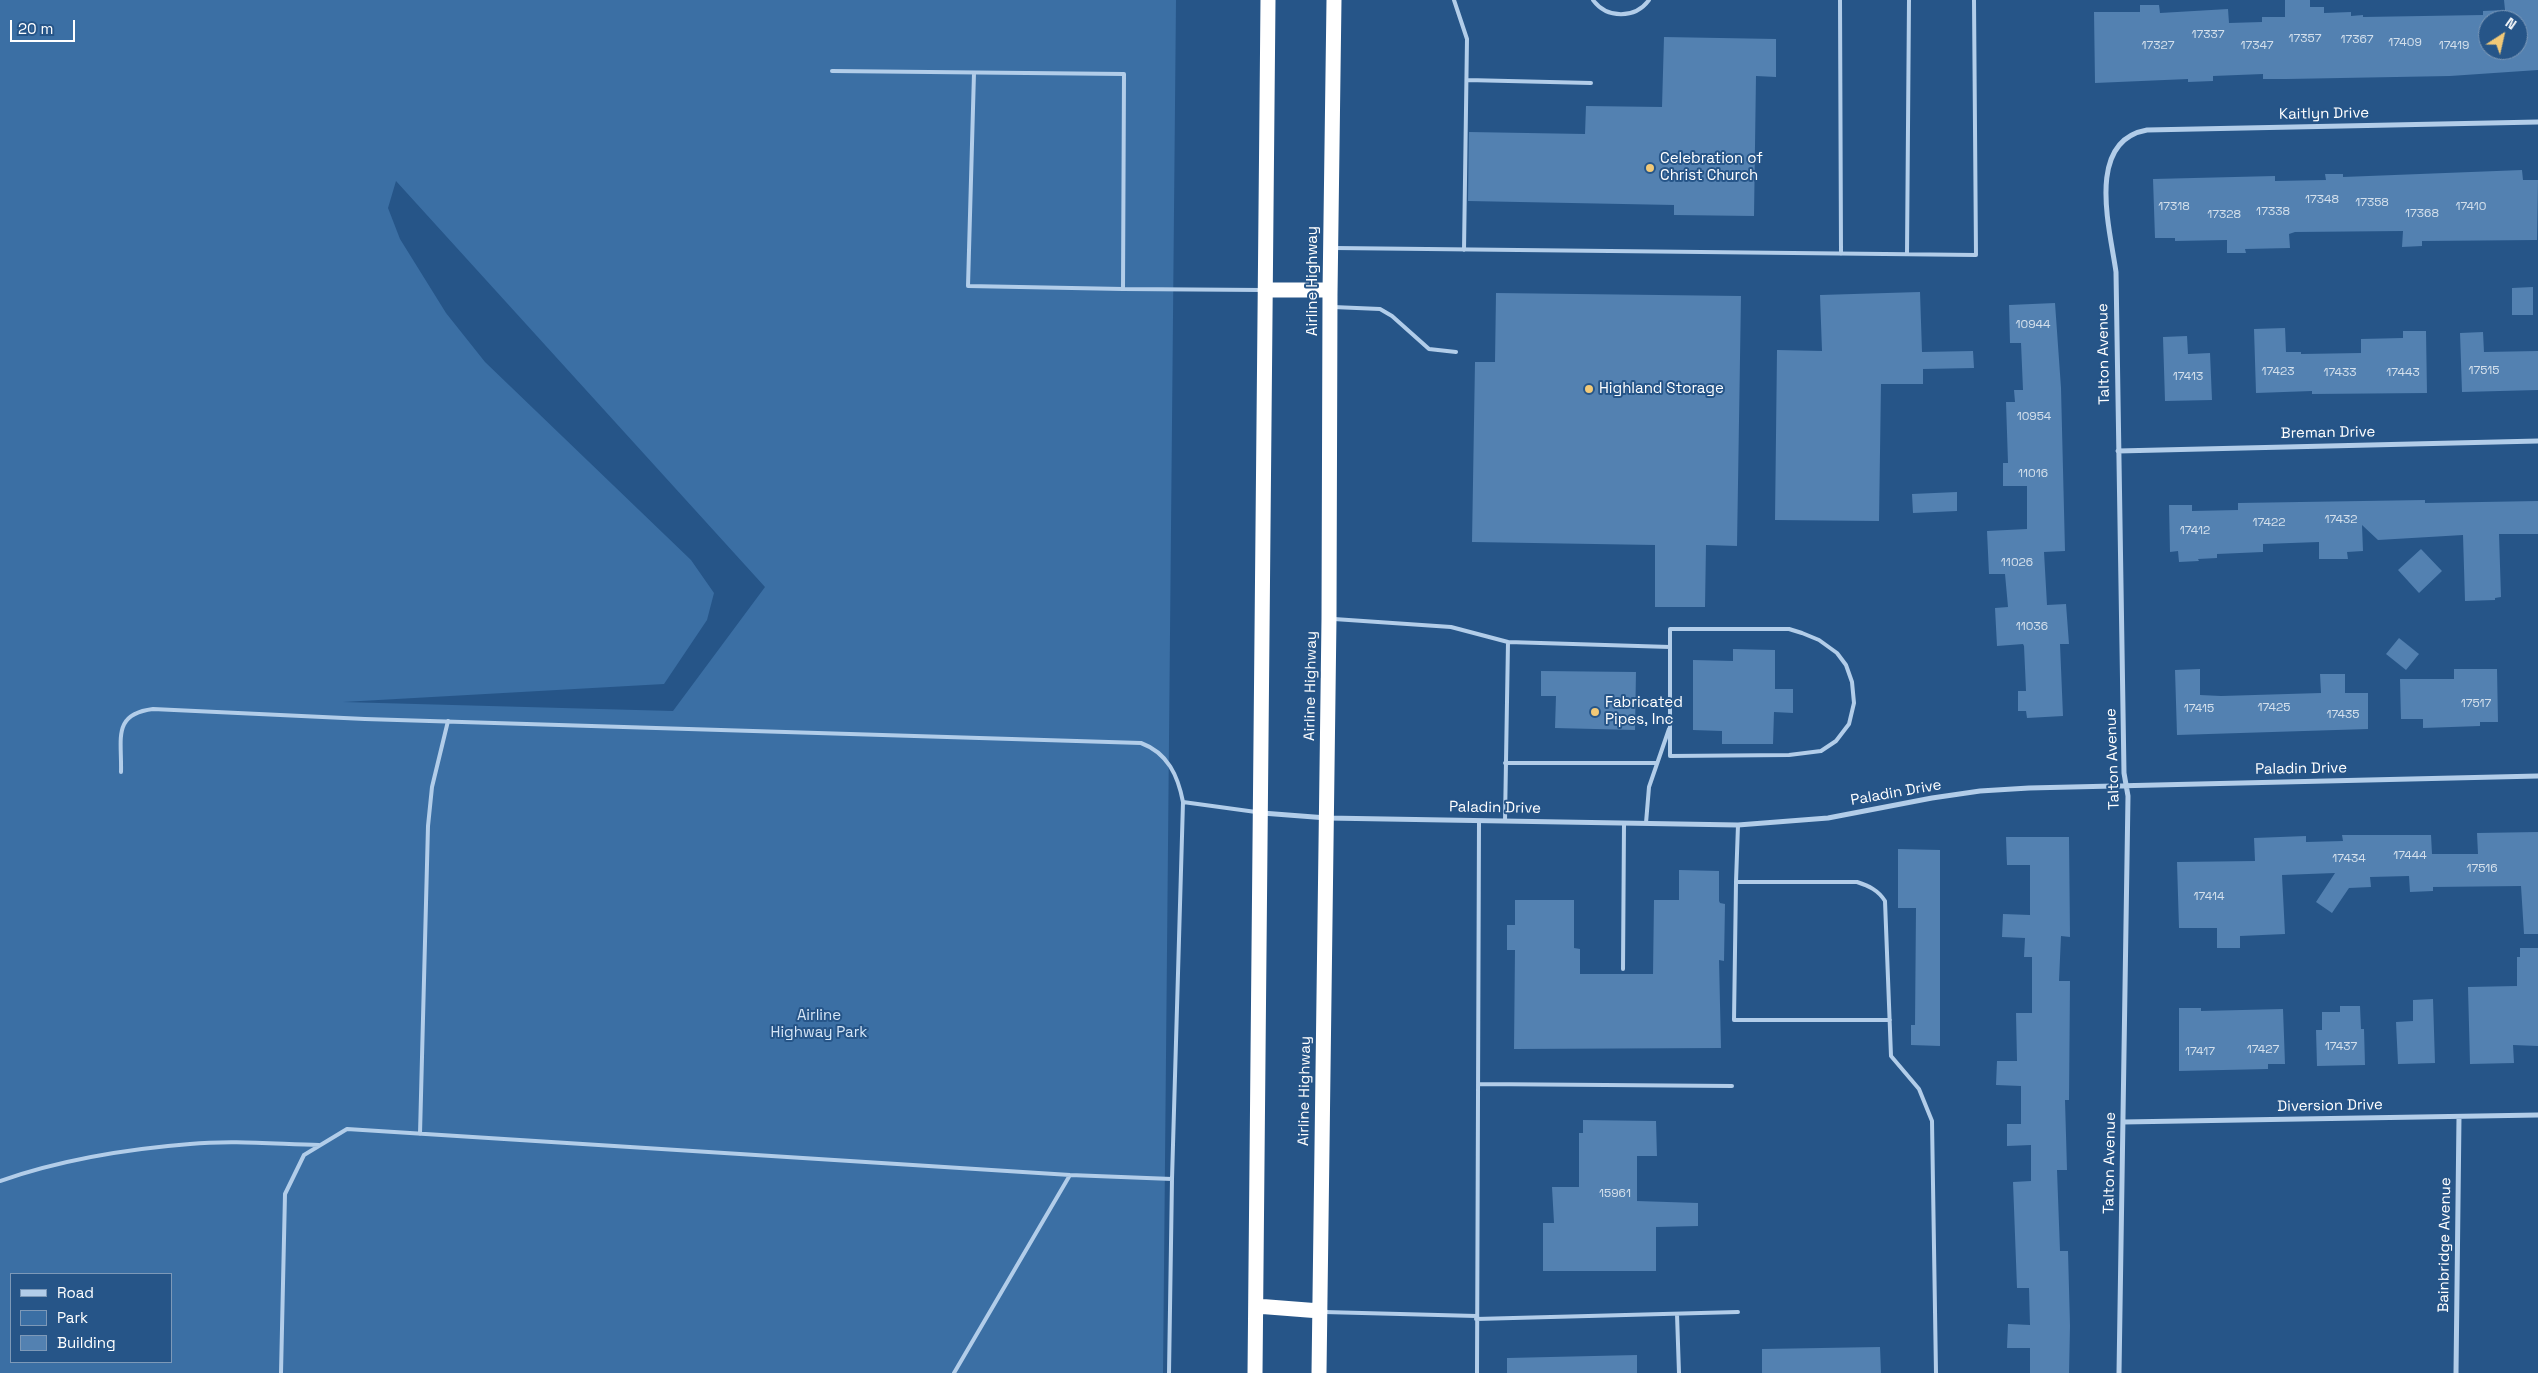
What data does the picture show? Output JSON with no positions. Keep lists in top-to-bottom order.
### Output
{
  "streets": {
    "highway": ["Airline Highway"],
    "street": [
      "Kaitlyn Drive",
      "Talton Avenue",
      "Breman Drive",
      "Paladin Drive",
      "Diversion Drive",
      "Bainbridge Avenue"
    ]
  },
  "crossings": [
    ["Kaitlyn Drive", "Talton Avenue"],
    ["Airline Highway", "Paladin Drive"],
    ["Talton Avenue", "Breman Drive"],
    ["Talton Avenue", "Paladin Drive"],
    ["Talton Avenue", "Diversion Drive"],
    ["Diversion Drive", "Bainbridge Avenue"]
  ],
  "parks": ["Airline Highway Park"],
  "places": ["Celebration of Christ Church", "Highland Storage", "Fabricated Pipes, Inc"],
  "house_numbers": [
    "17337",
    "17357",
    "17367",
    "17409",
    "17327",
    "17347",
    "17419",
    "17348",
    "17358",
    "17318",
    "17410",
    "17338",
    "17368",
    "17328",
    "10944",
    "17515",
    "17423",
    "17433",
    "17443",
    "17413",
    "10954",
    "11016",
    "17432",
    "17422",
    "17412",
    "11026",
    "11036",
    "17517",
    "17425",
    "17415",
    "17435",
    "17444",
    "17434",
    "17516",
    "17414",
    "17437",
    "17427",
    "17417",
    "15961"
  ],
  "legend": ["Road", "Park", "Building"],
  "scale_bar": "20 m",
  "north": "top right"
}
